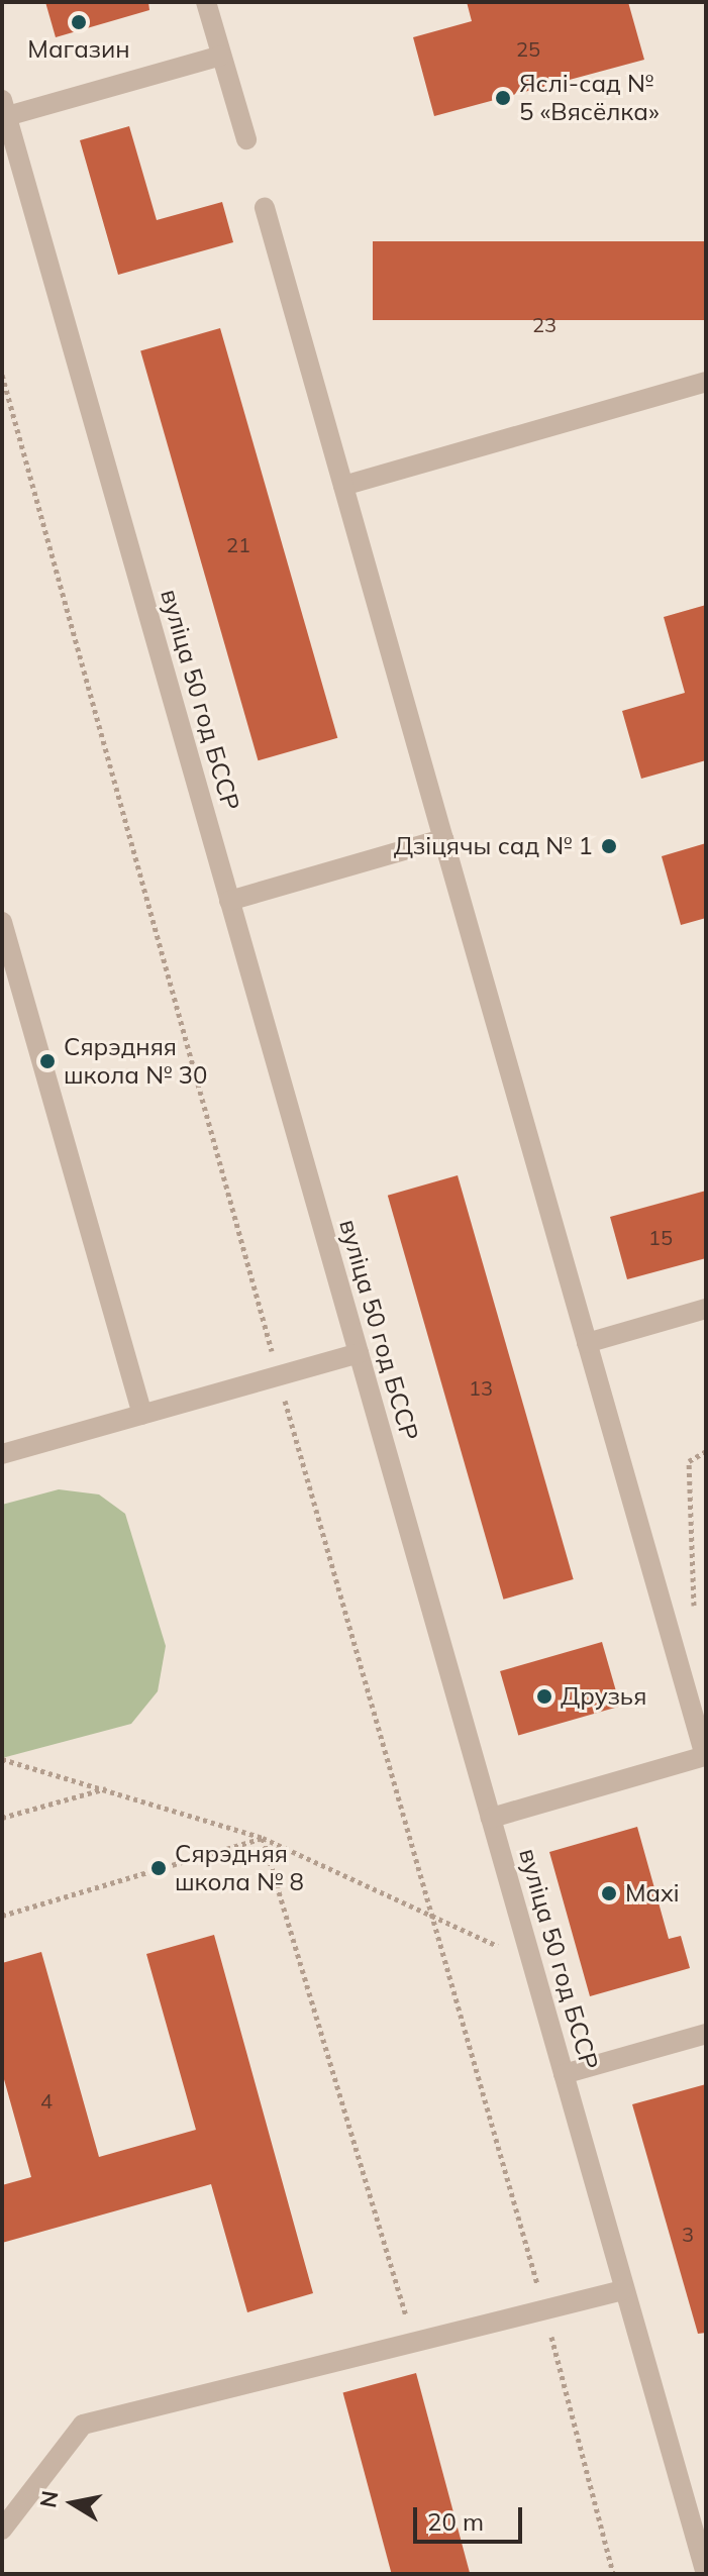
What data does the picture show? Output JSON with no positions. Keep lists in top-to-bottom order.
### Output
{
  "streets": {
    "street": ["вуліца 50 год БССР"]
  },
  "places": [
    "Магазин",
    "Яслі-сад № 5 «Вясёлка»",
    "Дзіцячы сад № 1",
    "Сярэдняя школа № 30",
    "Друзья",
    "Сярэдняя школа № 8",
    "Maxi"
  ],
  "house_numbers": [
    "25",
    "23",
    "21",
    "15",
    "13",
    "4",
    "3"
  ],
  "scale_bar": "20 m",
  "north": "left"
}
